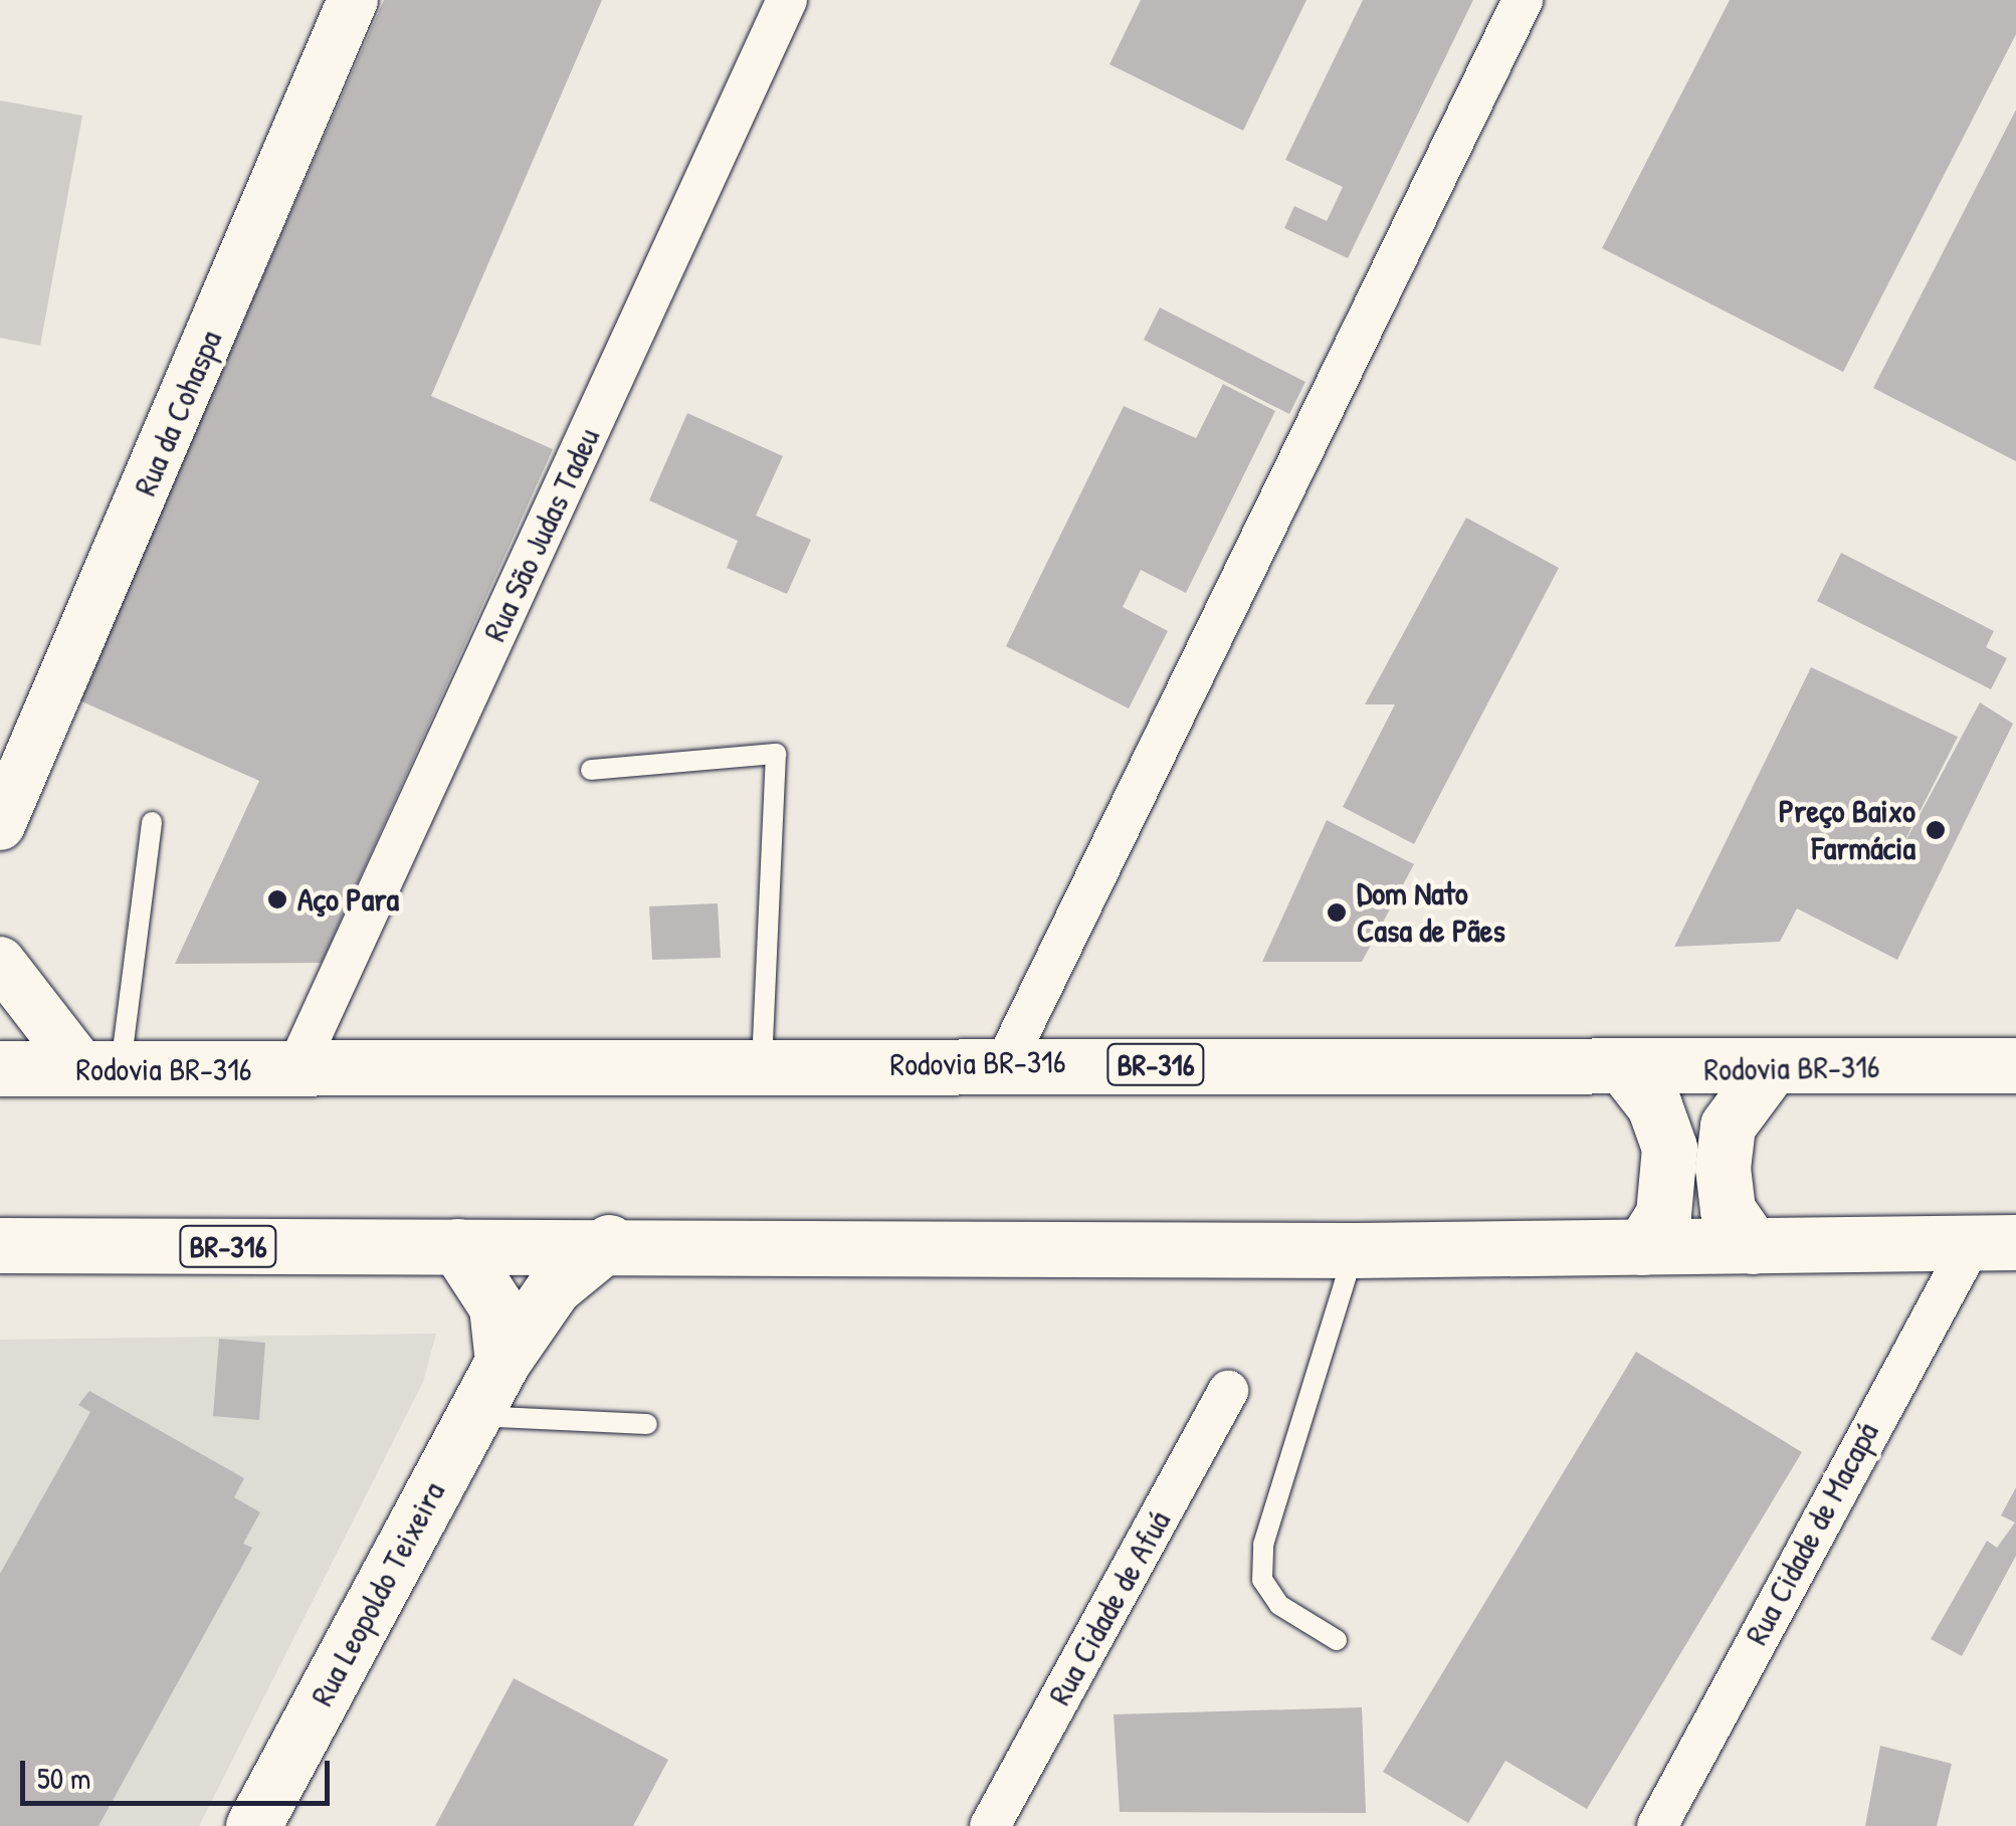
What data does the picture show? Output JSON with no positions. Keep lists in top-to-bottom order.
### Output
{
  "streets": {
    "main road": ["Rodovia BR-316", "BR-316", "Rua Leopoldo Teixeira"],
    "street": [
      "Rua da Cohaspa",
      "Rua São Judas Tadeu",
      "Rua Cidade de Macapá",
      "Rua Cidade de Afuá"
    ]
  },
  "crossings": [
    ["Rua São Judas Tadeu", "Rodovia BR-316"],
    ["BR-316", "Rua Cidade de Macapá"],
    ["BR-316", "Rua Leopoldo Teixeira"]
  ],
  "places": ["Preço Baixo Farmácia", "Aço Para", "Dom Nato Casa de Pães"],
  "scale_bar": "50 m"
}
